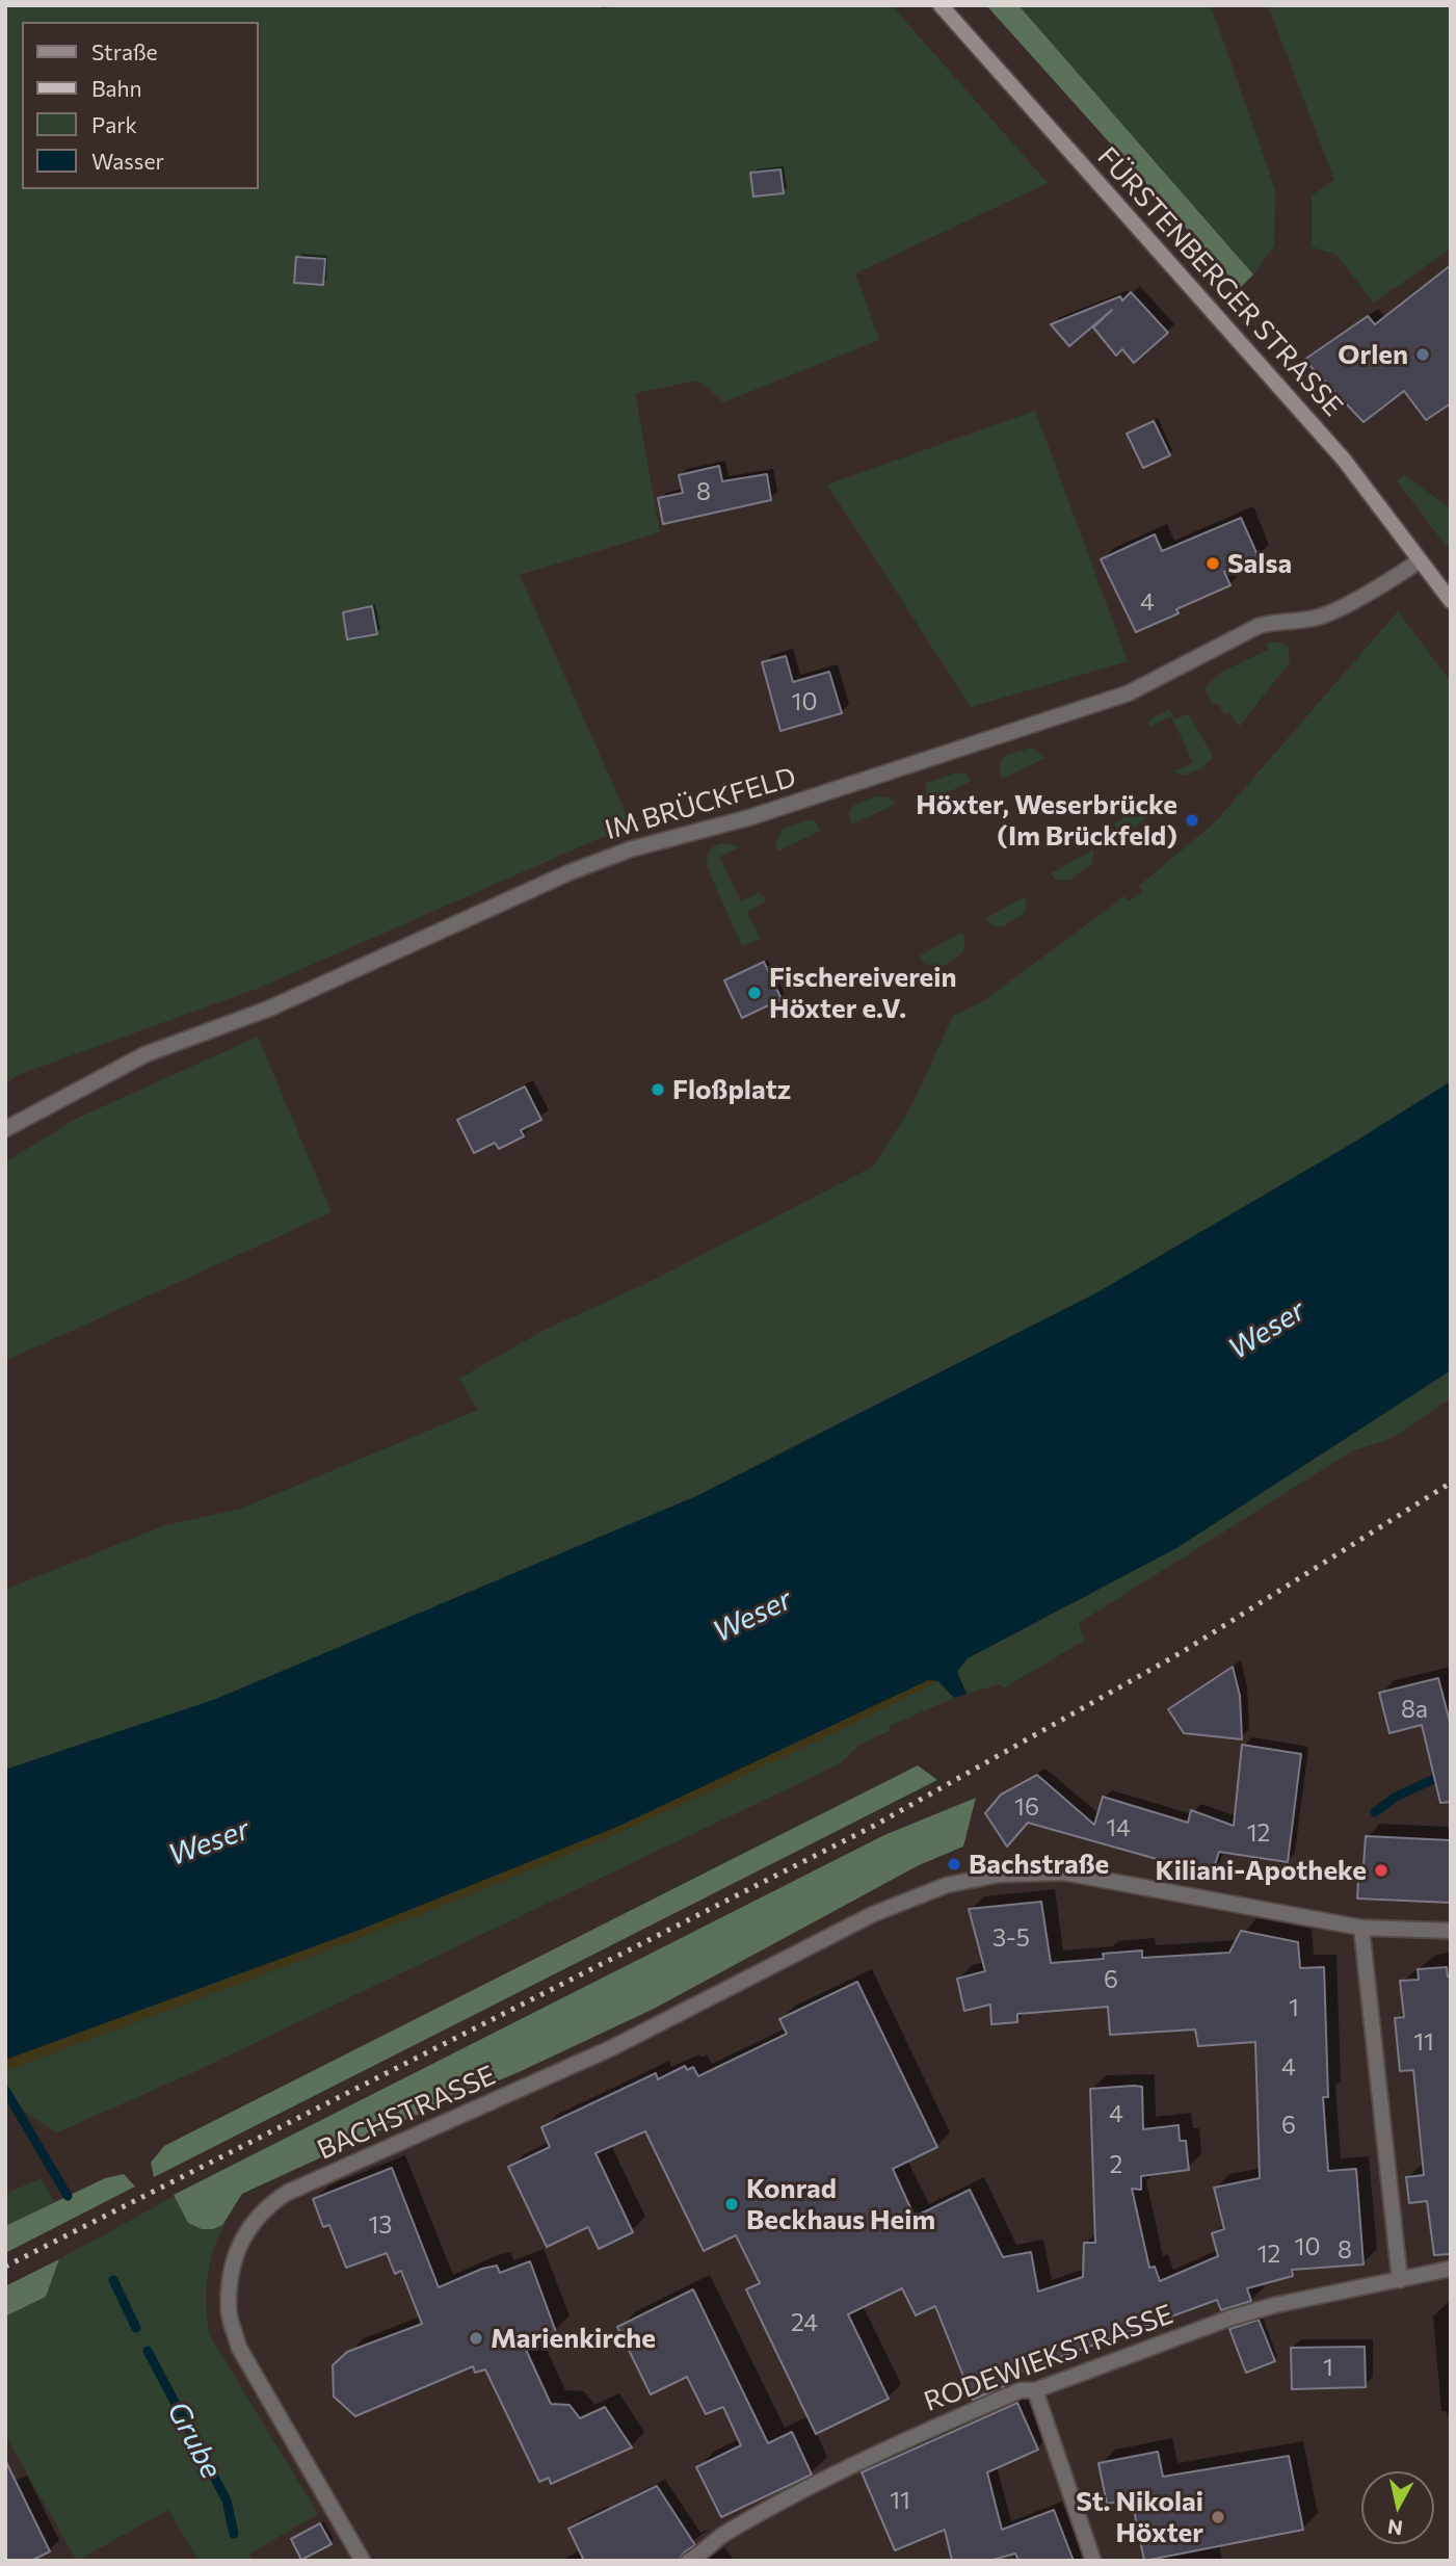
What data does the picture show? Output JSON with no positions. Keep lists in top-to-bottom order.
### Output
{
  "streets": {
    "main road": ["FÜRSTENBERGER STRASSE"],
    "street": ["IM BRÜCKFELD", "BACHSTRASSE", "RODEWIEKSTRASSE"]
  },
  "crossings": [
    ["FÜRSTENBERGER STRASSE", "IM BRÜCKFELD"]
  ],
  "water": ["Weser", "Grube"],
  "places": [
    "Orlen",
    "Salsa",
    "Höxter, Weserbrücke (Im Brückfeld)",
    "Fischereiverein Höxter e.V.",
    "Floßplatz",
    "Bachstraße",
    "Kiliani-Apotheke",
    "Konrad Beckhaus Heim",
    "Marienkirche",
    "St. Nikolai Höxter"
  ],
  "house_numbers": [
    "8",
    "4",
    "10",
    "8a",
    "16",
    "14",
    "12",
    "3-5",
    "6",
    "1",
    "11",
    "4",
    "4",
    "6",
    "2",
    "13",
    "10",
    "8",
    "12",
    "24",
    "1",
    "11"
  ],
  "legend": [
    "Straße",
    "Bahn",
    "Park",
    "Wasser"
  ],
  "north": "bottom"
}
